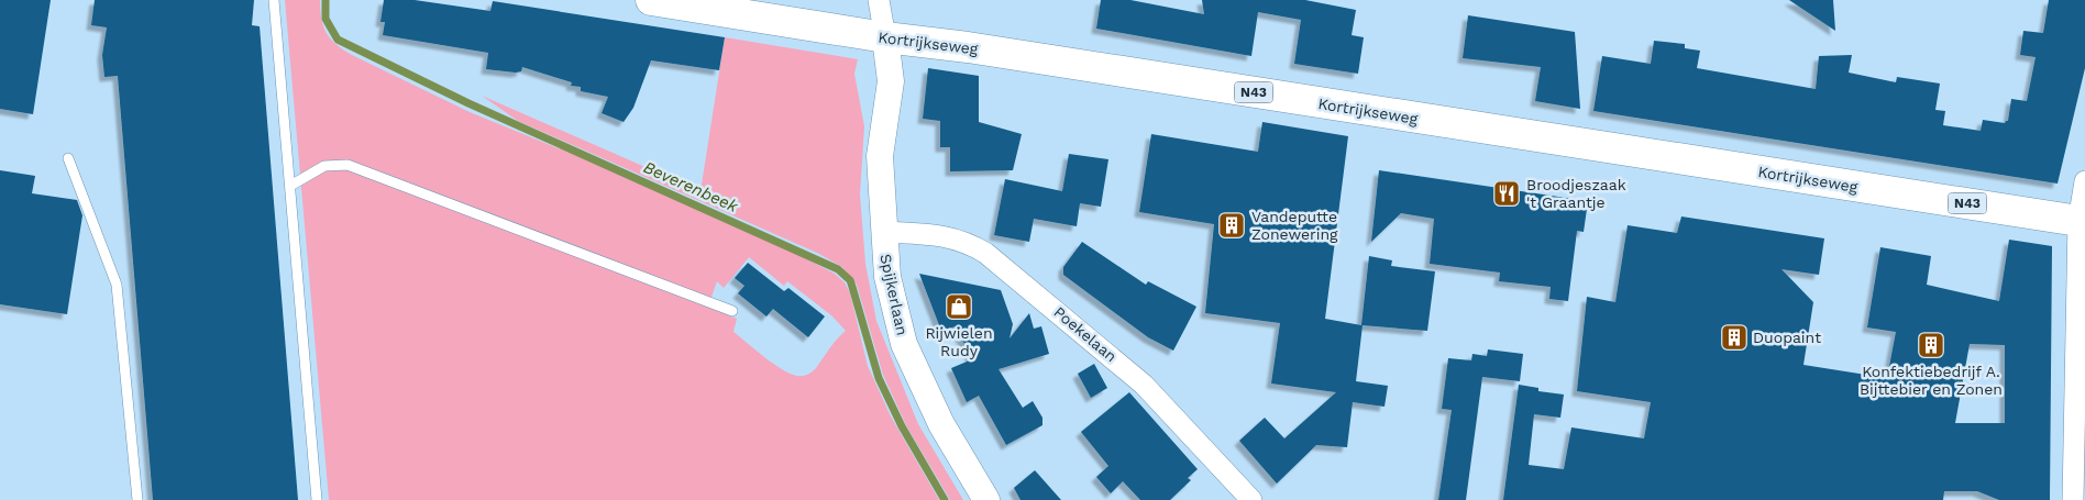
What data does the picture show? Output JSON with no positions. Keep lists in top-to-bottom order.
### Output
{
  "streets": {
    "main road": ["Kortrijkseweg", "N43"],
    "street": ["Spijkerlaan", "Poekelaan"]
  },
  "crossings": [
    ["Kortrijkseweg", "Spijkerlaan"],
    ["Spijkerlaan", "Poekelaan"]
  ],
  "water": ["Beverenbeek"],
  "places": {
    "restaurant": ["Broodjeszaak 't Graantje"],
    "building": ["Vandeputte Zonewering", "Duopaint", "Konfektiebedrijf A. Bijttebier en Zonen"],
    "shop": ["Rijwielen Rudy"]
  }
}
